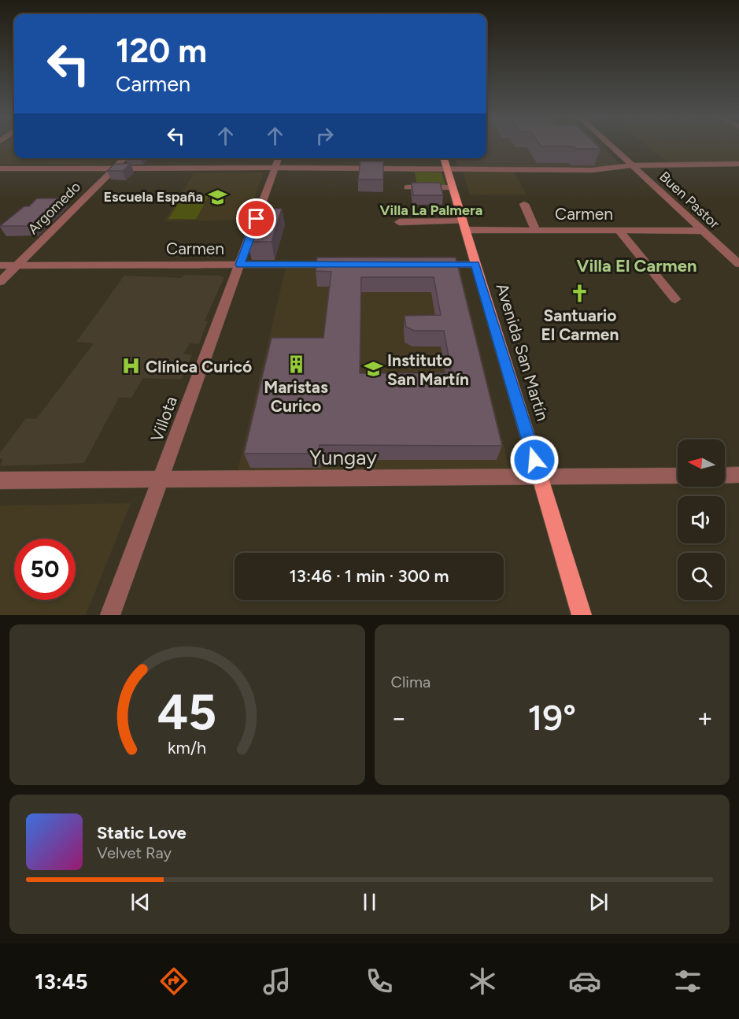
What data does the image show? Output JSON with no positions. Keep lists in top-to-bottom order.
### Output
{
  "streets": {
    "main road": ["Avenida San Martín"],
    "street": [
      "Buen Pastor",
      "Argomedo",
      "Carmen",
      "Villota",
      "Yungay"
    ]
  },
  "crossings": [
    ["Buen Pastor", "Carmen"],
    ["Argomedo", "Carmen"],
    ["Carmen", "Avenida San Martín"],
    ["Carmen", "Villota"],
    ["Avenida San Martín", "Yungay"],
    ["Villota", "Yungay"]
  ],
  "districts": ["Villa La Palmera", "Villa El Carmen"],
  "places": {
    "school or university": ["Escuela España", "Instituto San Martín"],
    "church": ["Santuario El Carmen"],
    "building": ["Maristas Curico"],
    "hospital": ["Clínica Curicó"]
  },
  "north": "left",
  "page": {
    "turn": ["120 m", "Carmen"],
    "limit": "50",
    "trip": "13:46 · 1 min · 300 m",
    "tile": "Clima",
    "heat": ["−", "19°", "+"],
    "song": ["Static Love", "Velvet Ray"],
    "tabs": "13:45",
    "gauge": ["45", "km/h"]
  }
}
